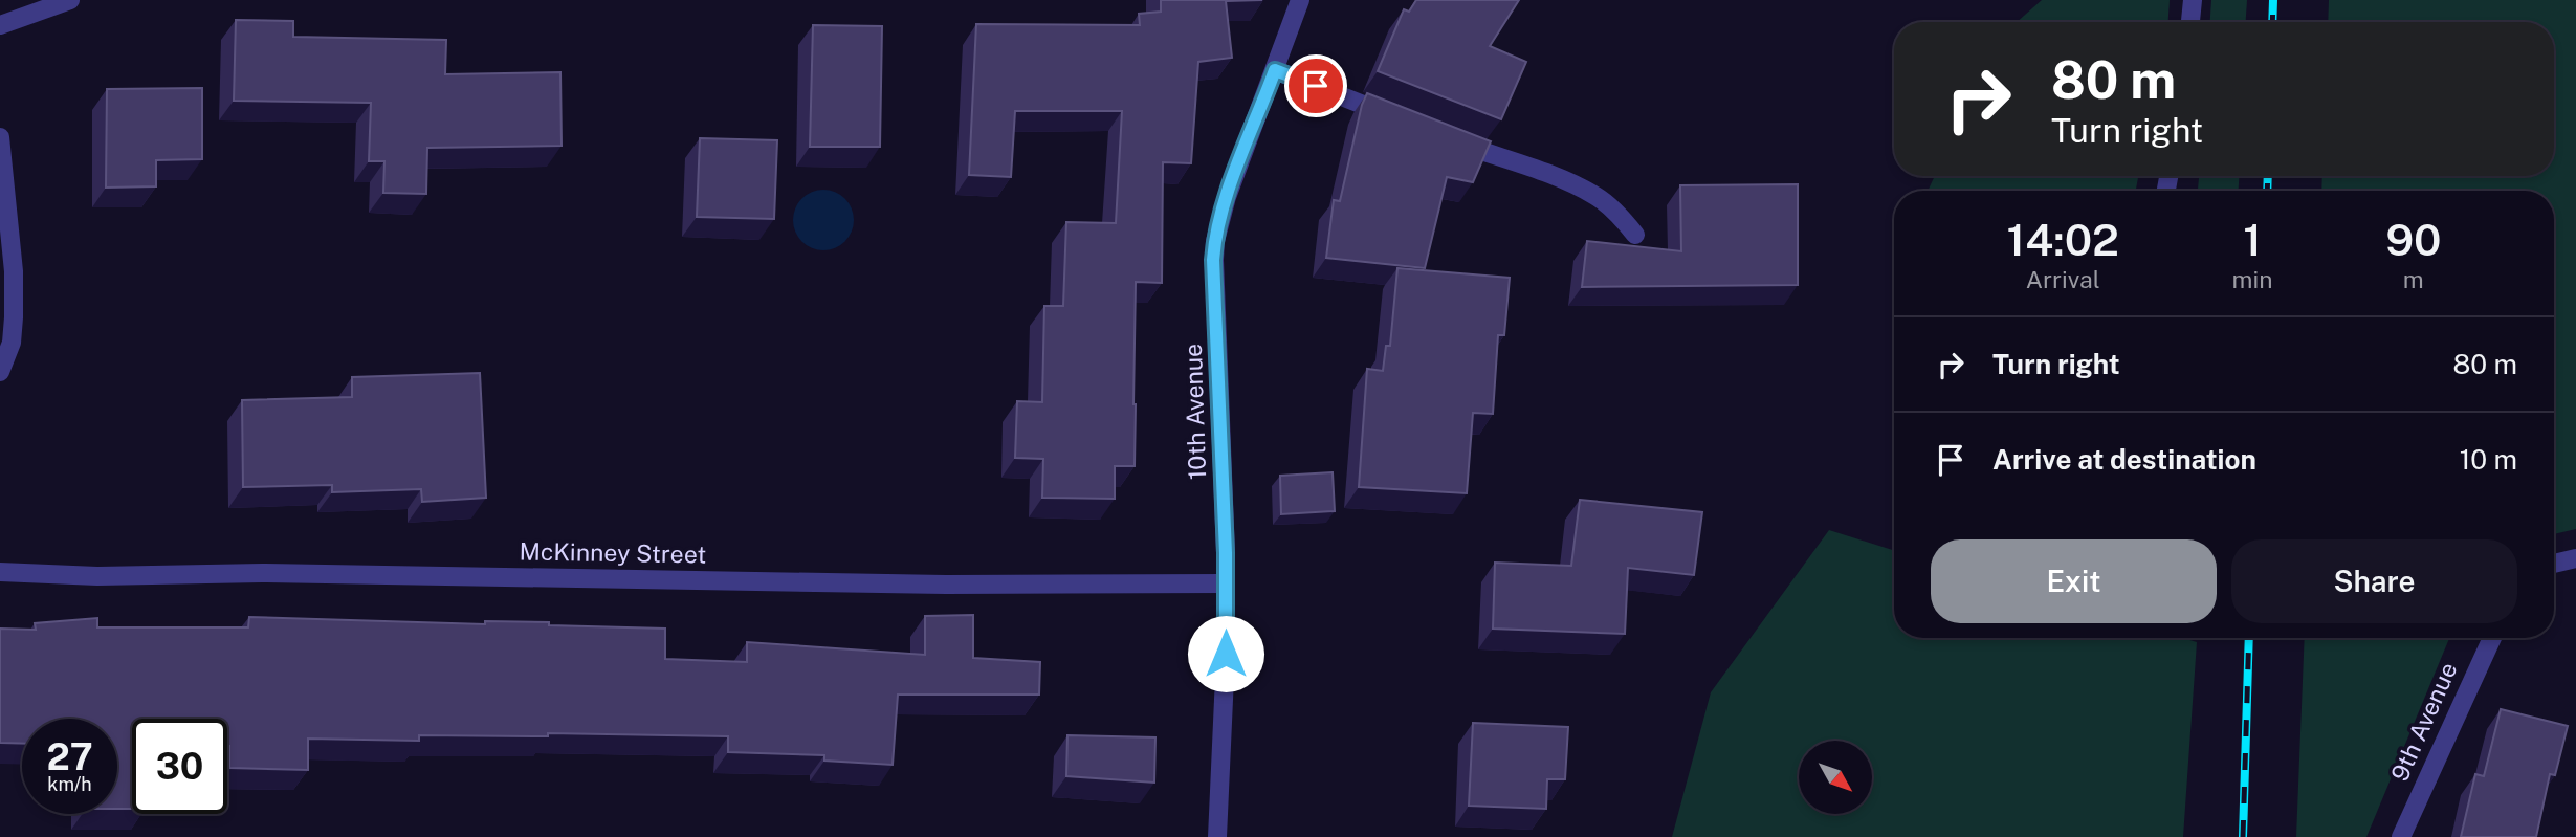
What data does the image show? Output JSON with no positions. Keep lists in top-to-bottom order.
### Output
{
  "streets": {
    "street": ["10th Avenue", "McKinney Street", "9th Avenue"]
  },
  "crossings": [
    ["10th Avenue", "McKinney Street"]
  ],
  "north": "bottom right",
  "page": {
    "turn": ["80 m", "Turn right"],
    "eta": [
      "14:02",
      "Arrival",
      "1",
      "min",
      "90",
      "m"
    ],
    "list": [
      {
        "name": "Turn right",
        "value": "80 m"
      },
      {
        "name": "Arrive at destination",
        "value": "10 m"
      }
    ],
    "buttons": ["Exit", "Share"],
    "speed": "27 km/h",
    "limit": "30"
  }
}
